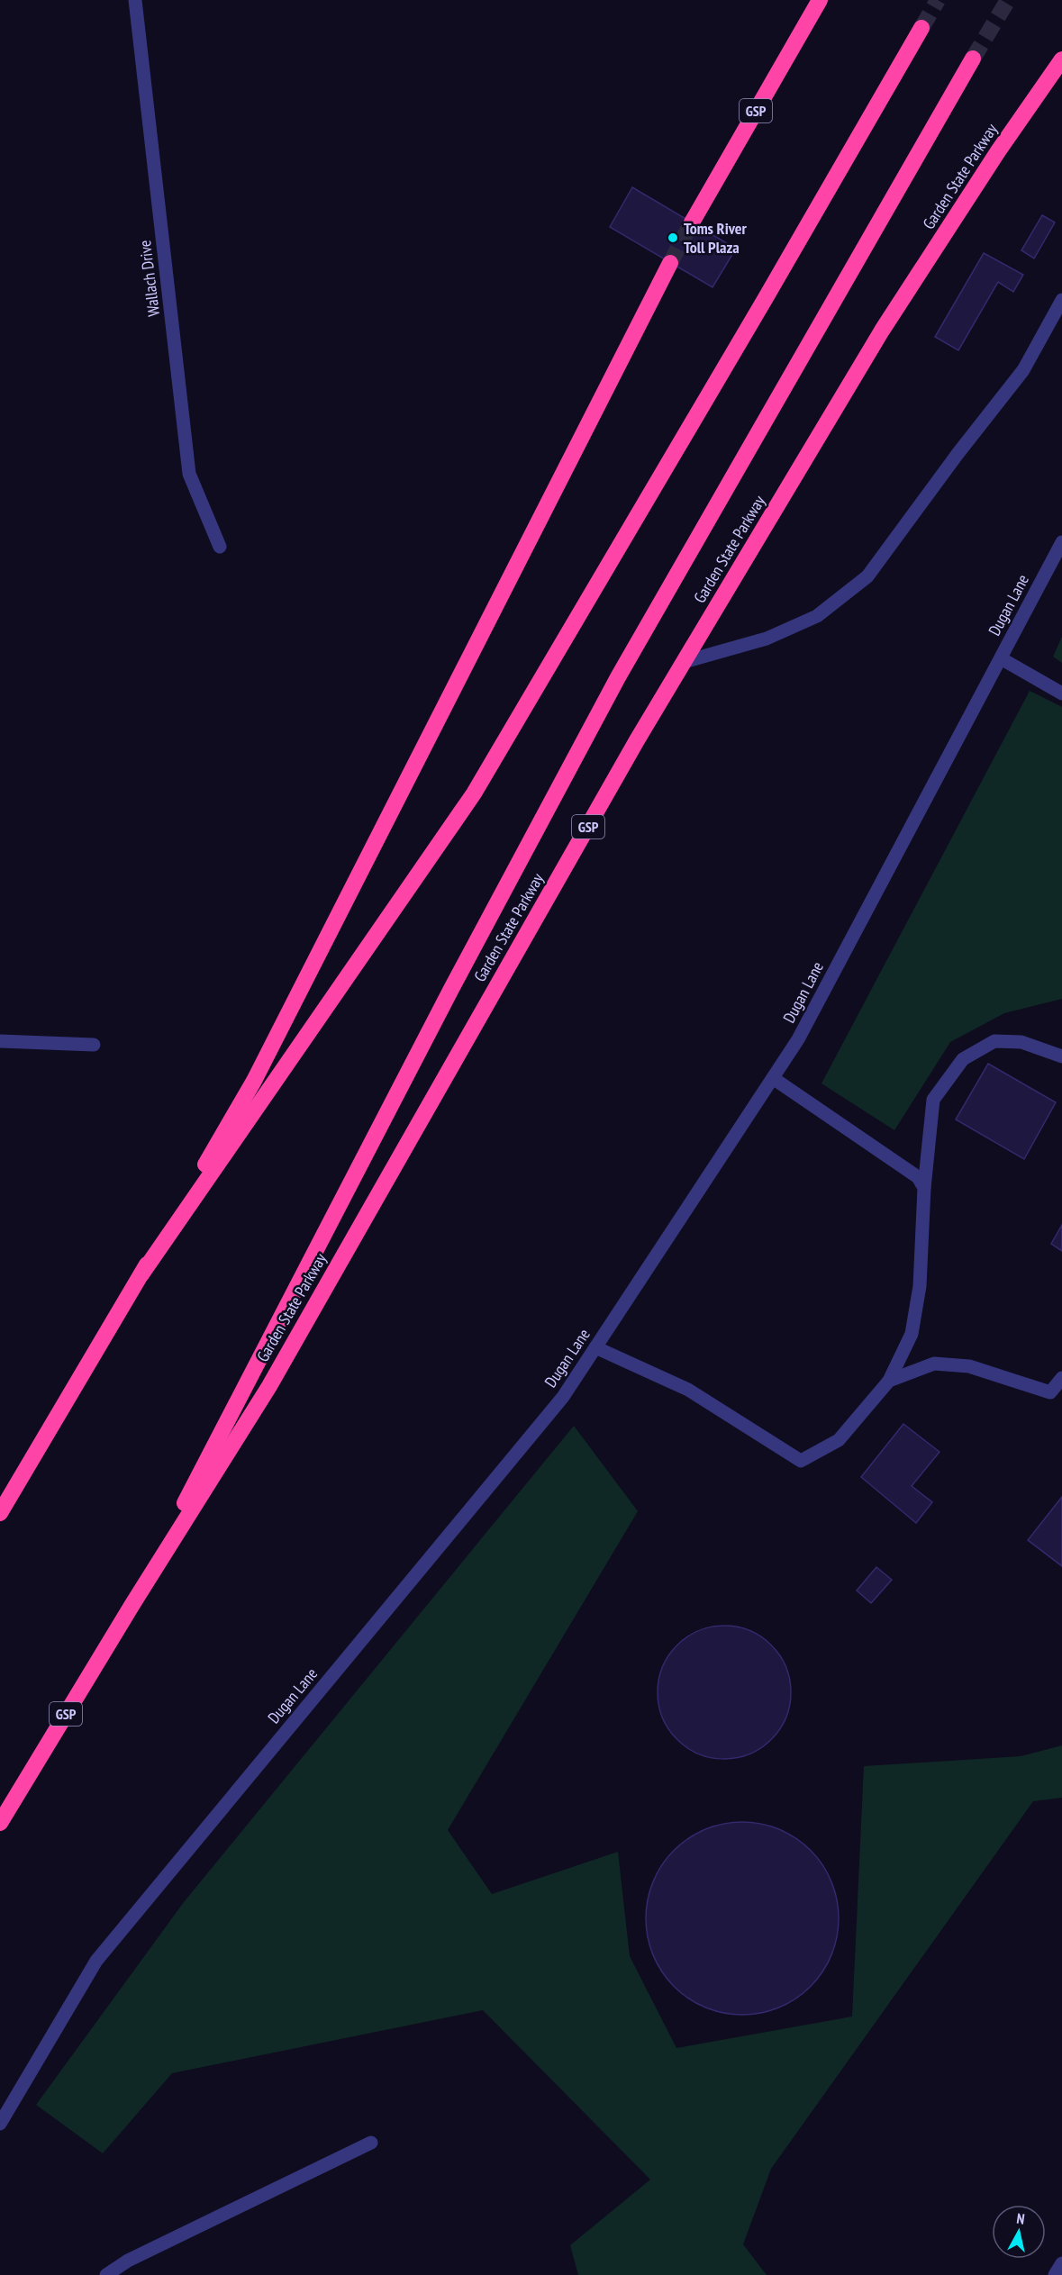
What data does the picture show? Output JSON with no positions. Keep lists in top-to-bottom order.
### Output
{
  "streets": {
    "highway": ["GSP", "Garden State Parkway"],
    "street": ["Wallach Drive", "Dugan Lane"]
  },
  "places": ["Toms River Toll Plaza"],
  "north": "top"
}
